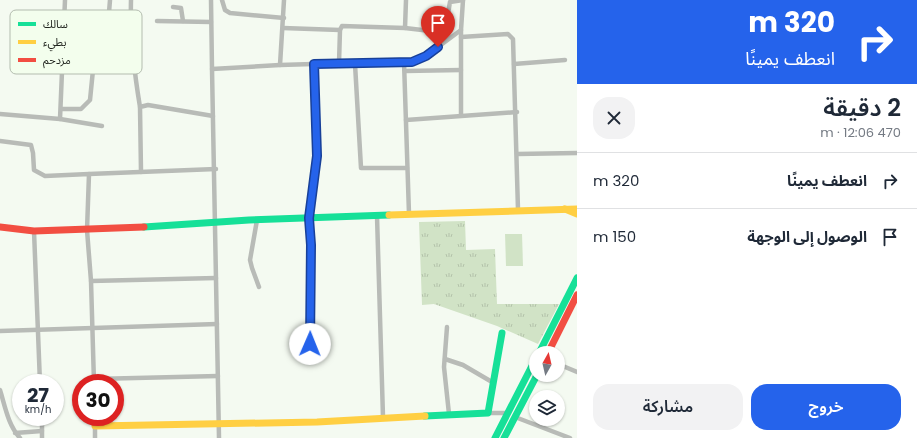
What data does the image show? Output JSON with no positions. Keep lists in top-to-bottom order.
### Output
{
  "legend": ["سالك", "بطيء", "مزدحم"],
  "north": "top",
  "page": {
    "turn": ["320 m", "انعطف يمينًا"],
    "heading": ["2 دقيقة", "470 m · 12:06"],
    "list": [
      {
        "name": "انعطف يمينًا",
        "value": "320 m"
      },
      {
        "name": "الوصول إلى الوجهة",
        "value": "150 m"
      }
    ],
    "speed": "27 km/h",
    "limit": "30",
    "buttons": ["خروج", "مشاركة"]
  }
}
